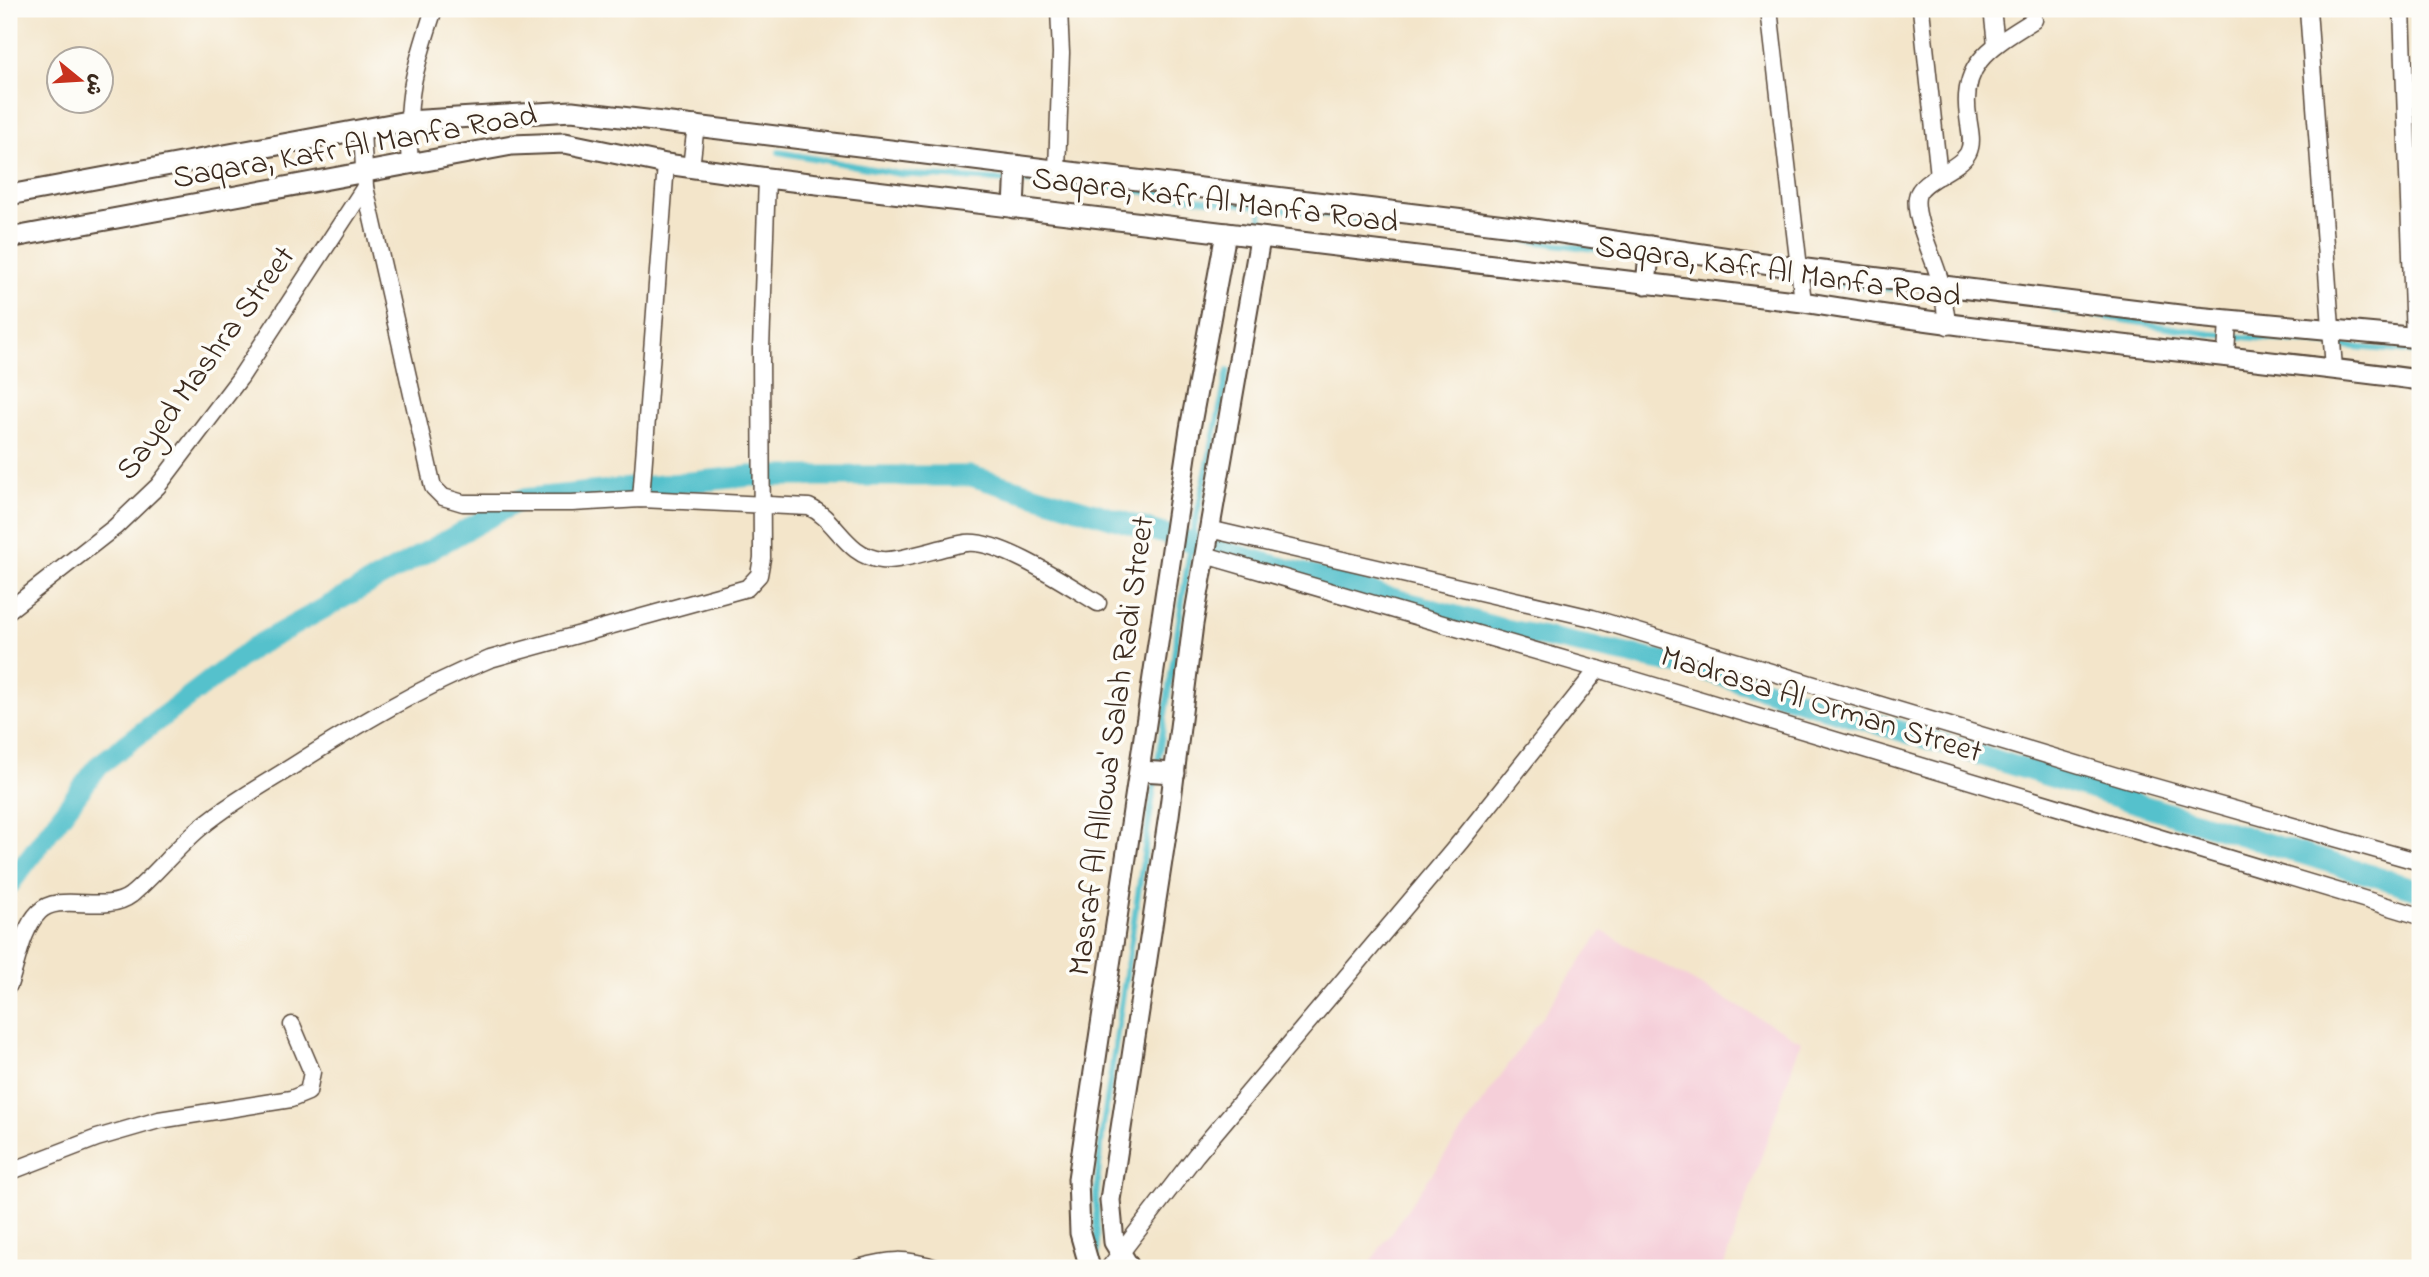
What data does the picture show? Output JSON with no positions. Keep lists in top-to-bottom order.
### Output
{
  "streets": {
    "street": [
      "Saqara, Kafr Al Manfa Road",
      "Sayed Mashra Street",
      "Madrasa Al Orman Street",
      "Masraf Al Allowa' Salah Radi Street"
    ]
  },
  "crossings": [
    ["Saqara, Kafr Al Manfa Road", "Sayed Mashra Street"],
    ["Saqara, Kafr Al Manfa Road", "Masraf Al Allowa' Salah Radi Street"],
    ["Madrasa Al Orman Street", "Masraf Al Allowa' Salah Radi Street"]
  ],
  "north": "right"
}
